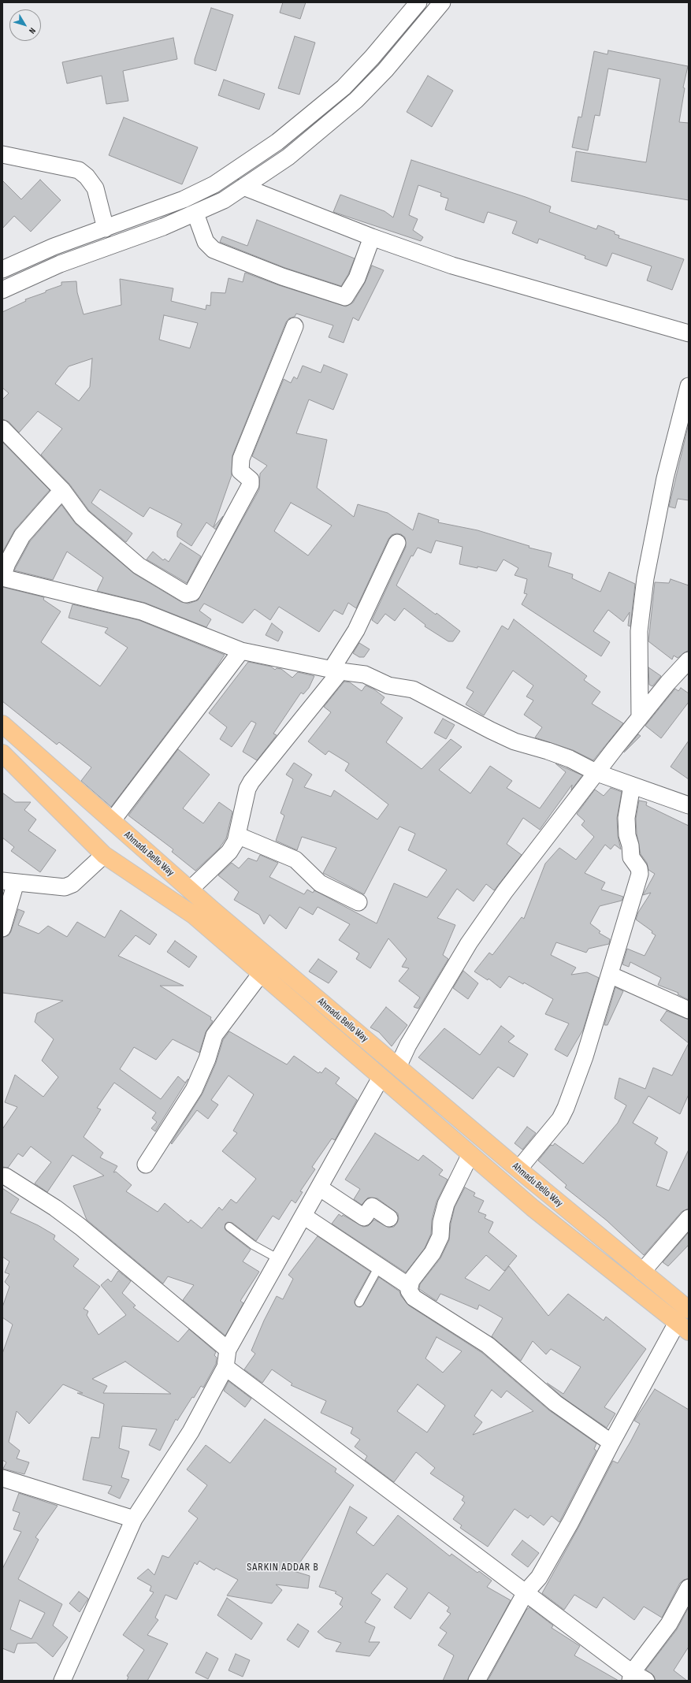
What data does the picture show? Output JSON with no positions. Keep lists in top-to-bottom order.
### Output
{
  "streets": {
    "highway": ["Ahmadu Bello Way"]
  },
  "districts": ["SARKIN ADDAR B"],
  "north": "bottom right"
}
